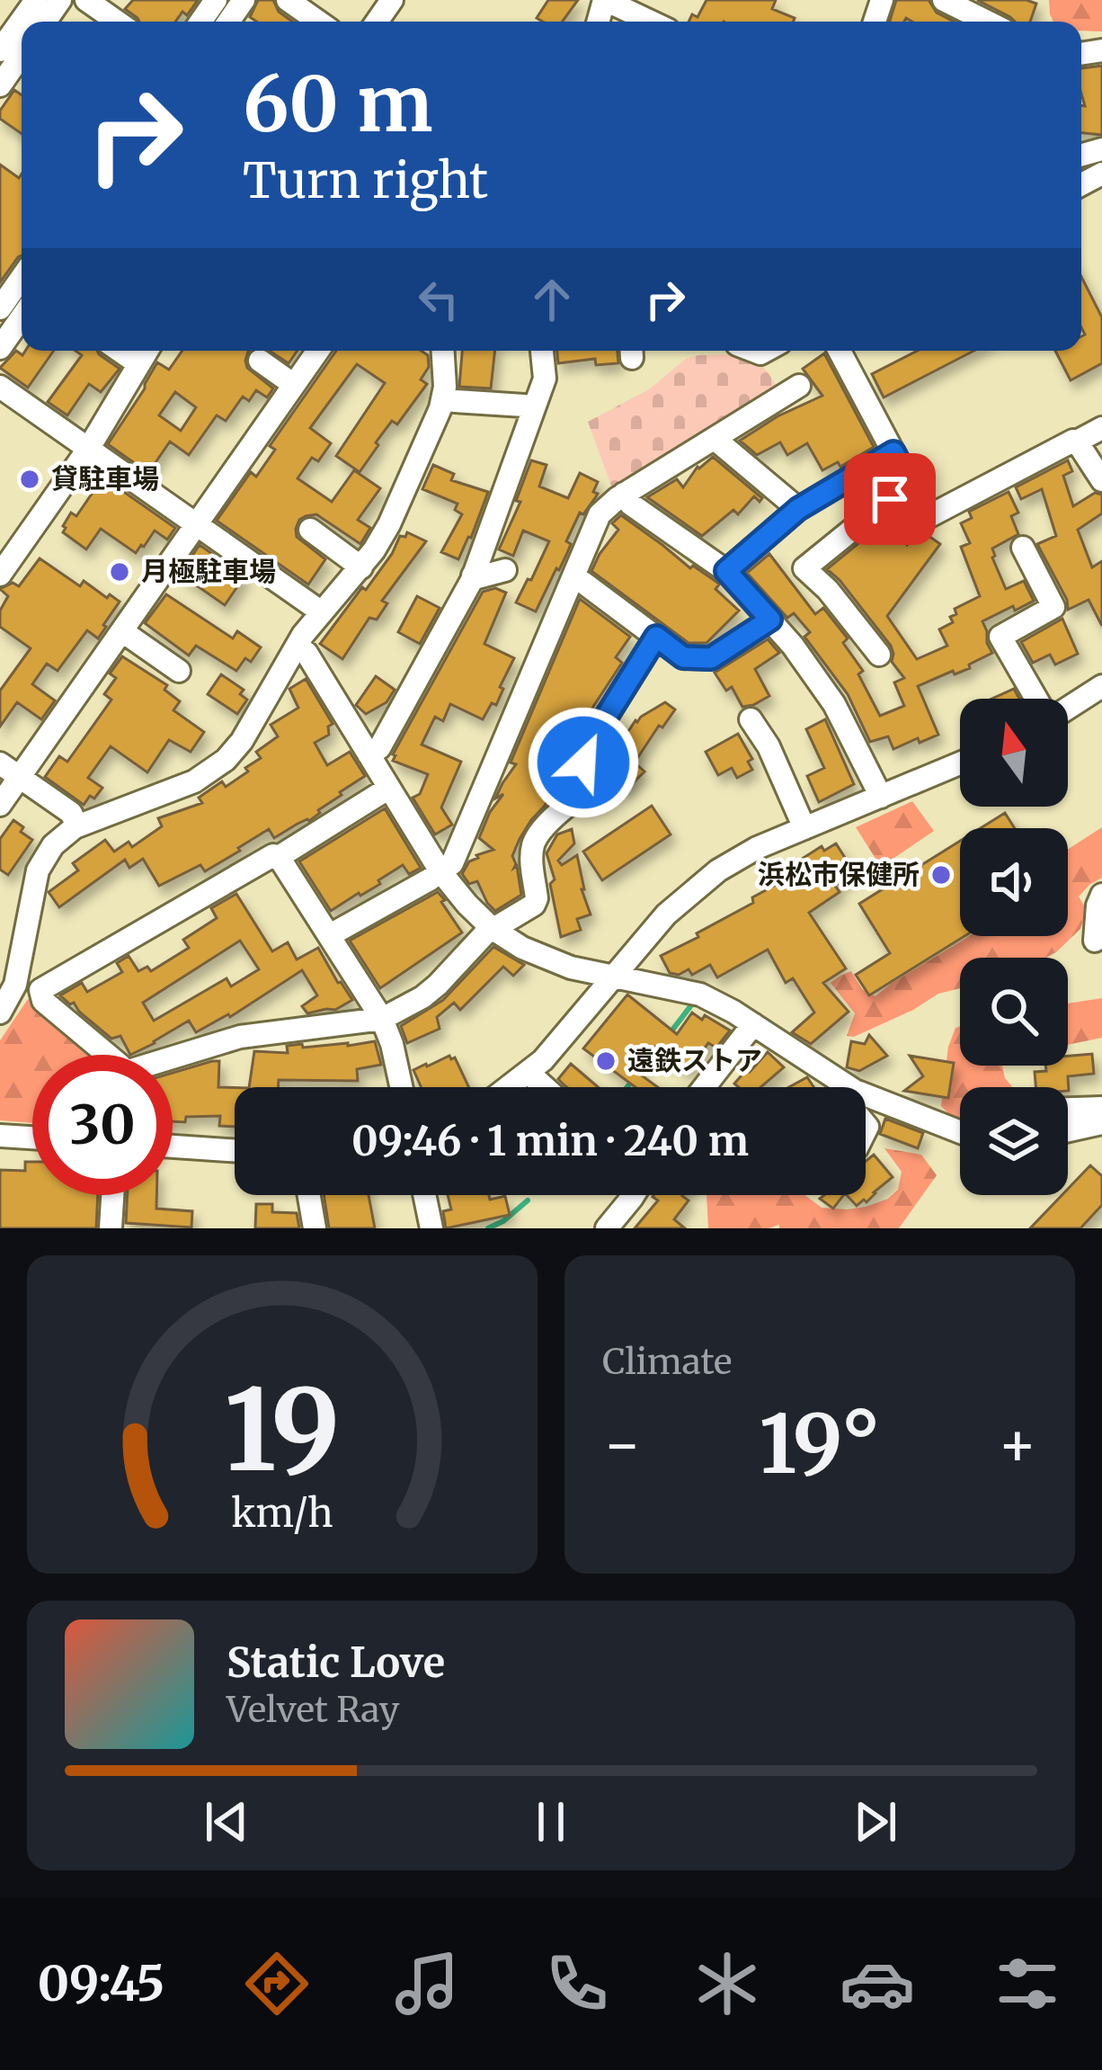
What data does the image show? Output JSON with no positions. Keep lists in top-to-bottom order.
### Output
{
  "places": [
    "貸駐車場",
    "月極駐車場",
    "浜松市保健所",
    "遠鉄ストア"
  ],
  "north": "top",
  "page": {
    "turn": ["60 m", "Turn right"],
    "limit": "30",
    "trip": "09:46 · 1 min · 240 m",
    "tile": "Climate",
    "heat": ["−", "19°", "+"],
    "song": ["Static Love", "Velvet Ray"],
    "tabs": "09:45",
    "gauge": ["19", "km/h"]
  }
}
